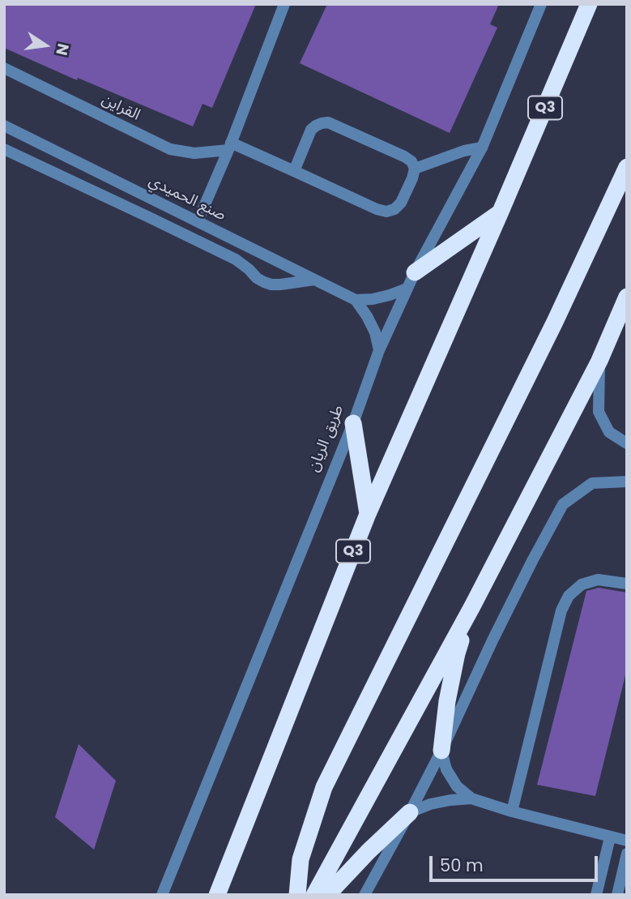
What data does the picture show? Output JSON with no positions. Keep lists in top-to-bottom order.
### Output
{
  "streets": {
    "highway": ["Q3"],
    "street": ["القراين", "صنع الحميدي", "طريق الريان"]
  },
  "scale_bar": "50 m",
  "north": "right"
}
